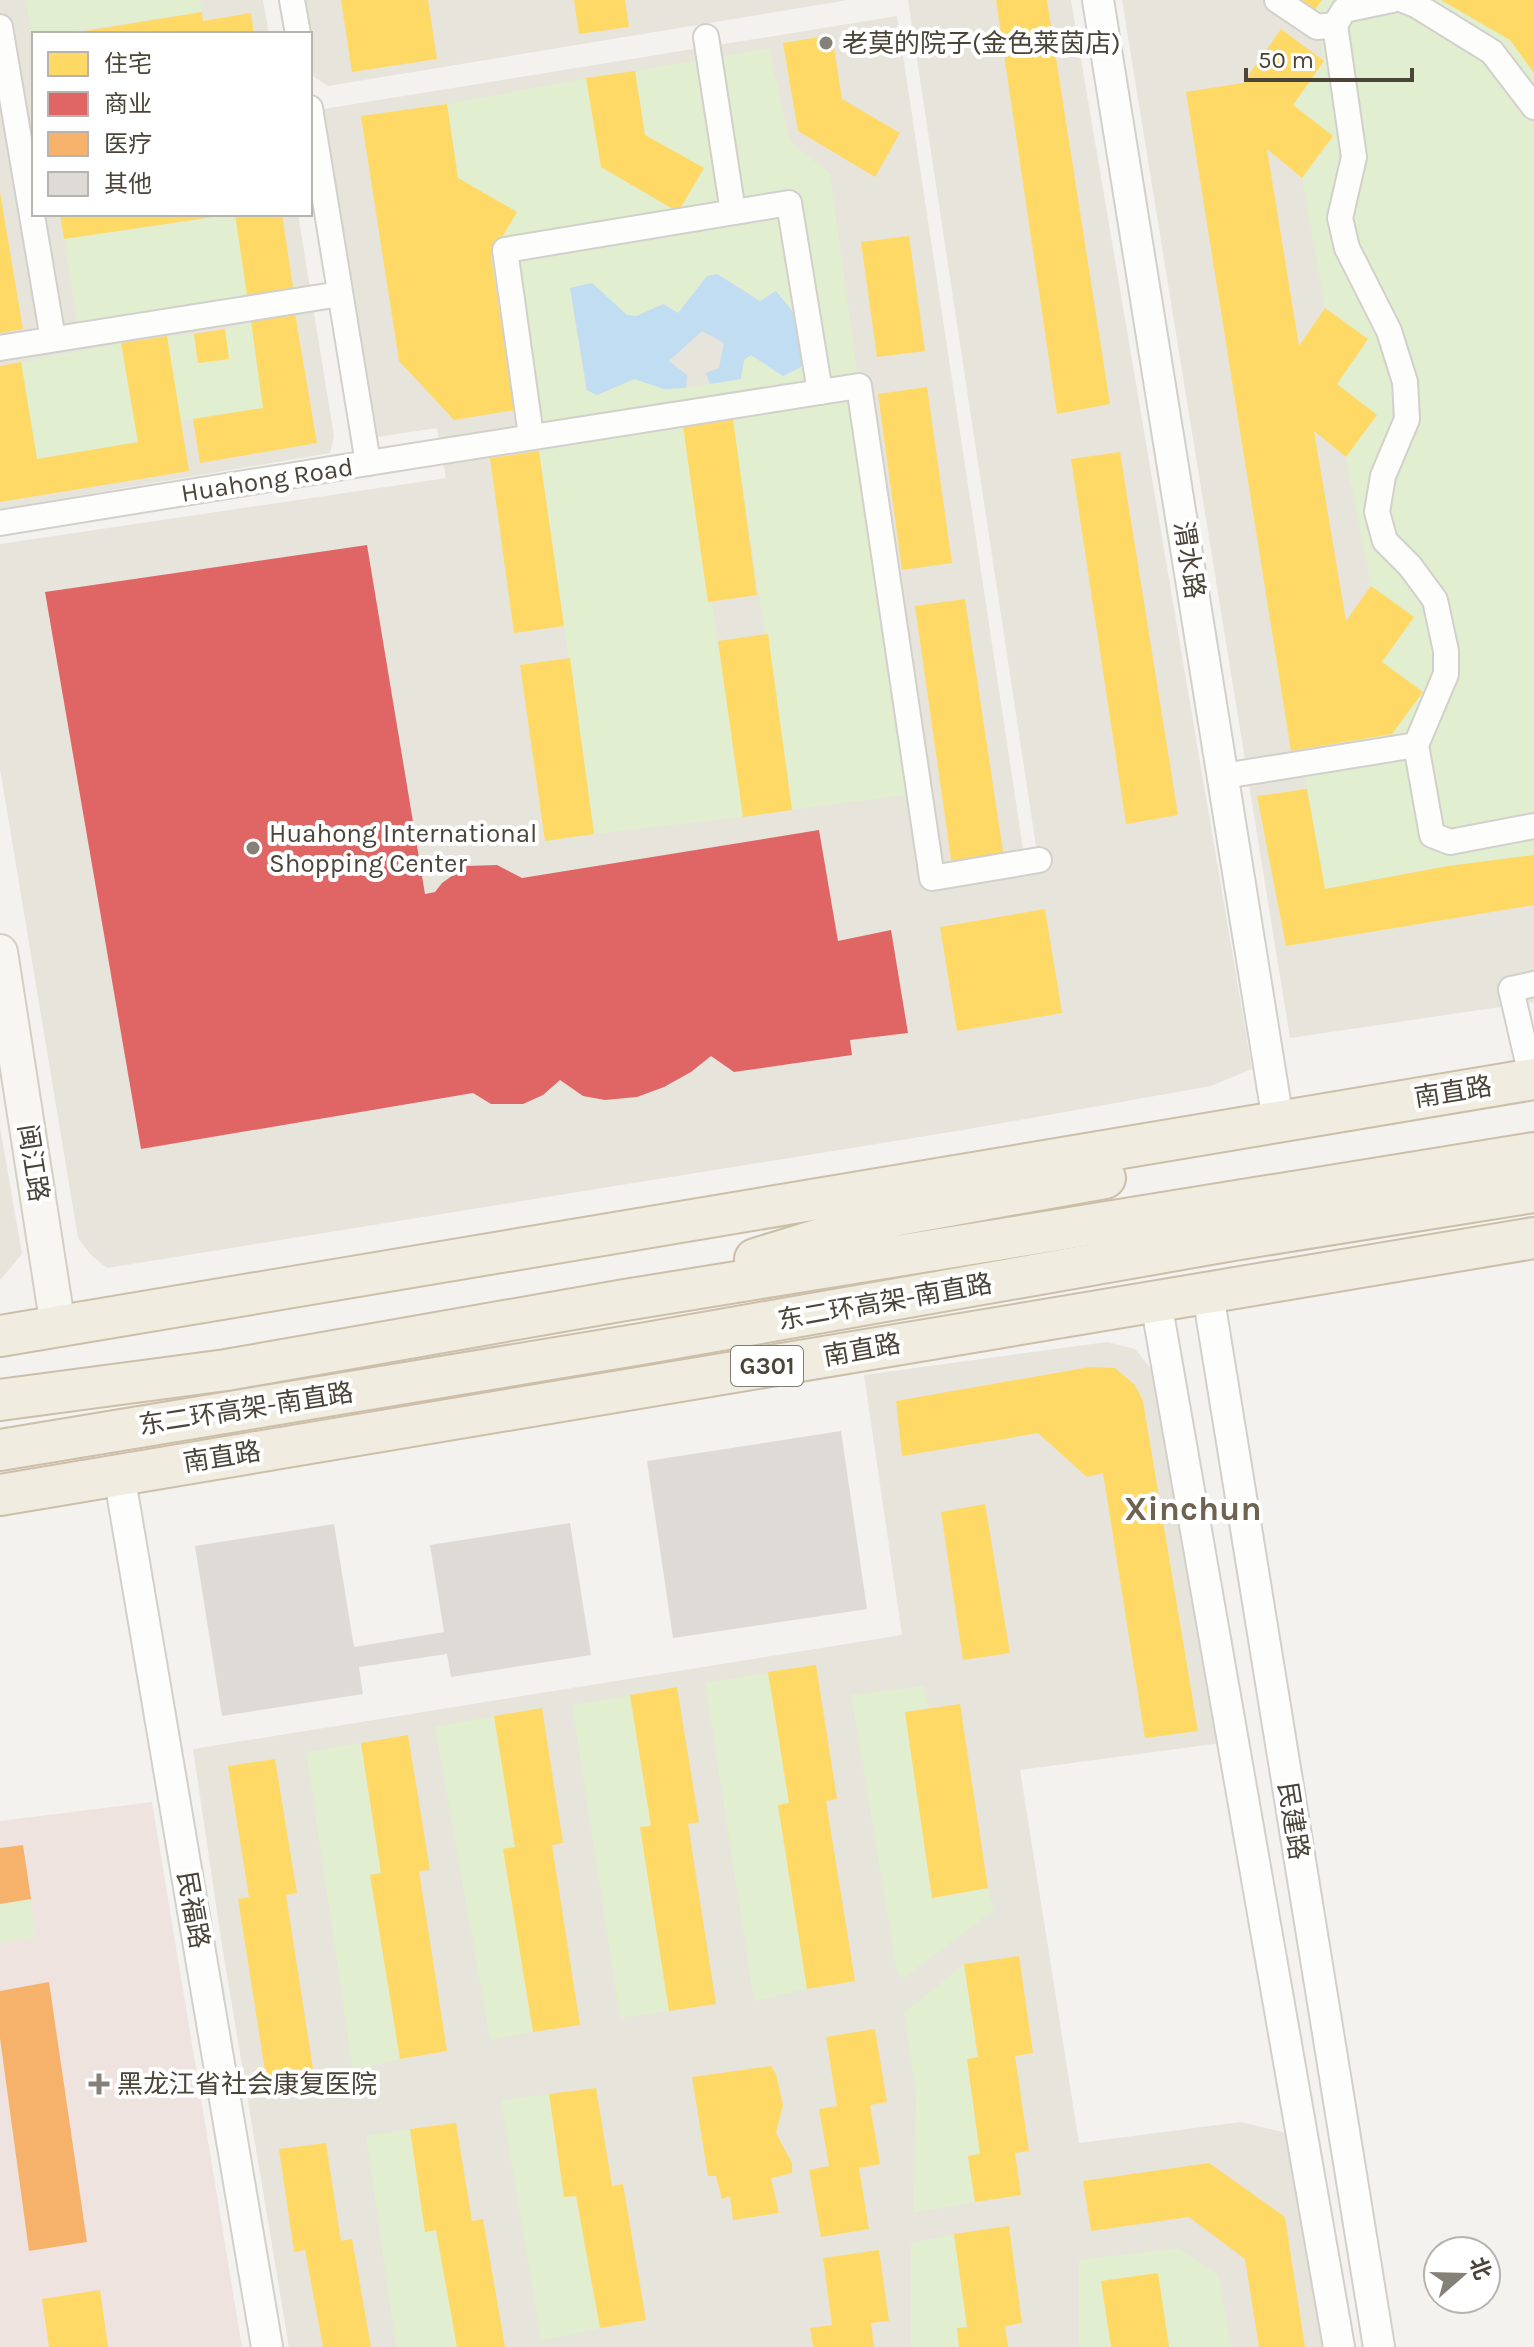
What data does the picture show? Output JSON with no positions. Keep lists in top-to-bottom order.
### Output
{
  "streets": {
    "highway": ["南直路", "东二环高架-南直路", "G301"],
    "main road": ["闽江路"],
    "street": [
      "Huahong Road",
      "渭水路",
      "民建路",
      "民福路"
    ]
  },
  "crossings": [
    ["渭水路", "南直路"],
    ["南直路", "闽江路"],
    ["南直路", "民建路"],
    ["南直路", "民福路"]
  ],
  "districts": ["Xinchun"],
  "places": {
    "other": ["老莫的院子(金色莱茵店)", "Huahong International Shopping Center"],
    "health": ["黑龙江省社会康复医院"]
  },
  "legend": [
    "住宅",
    "商业",
    "医疗",
    "其他"
  ],
  "scale_bar": "50 m",
  "north": "right"
}
